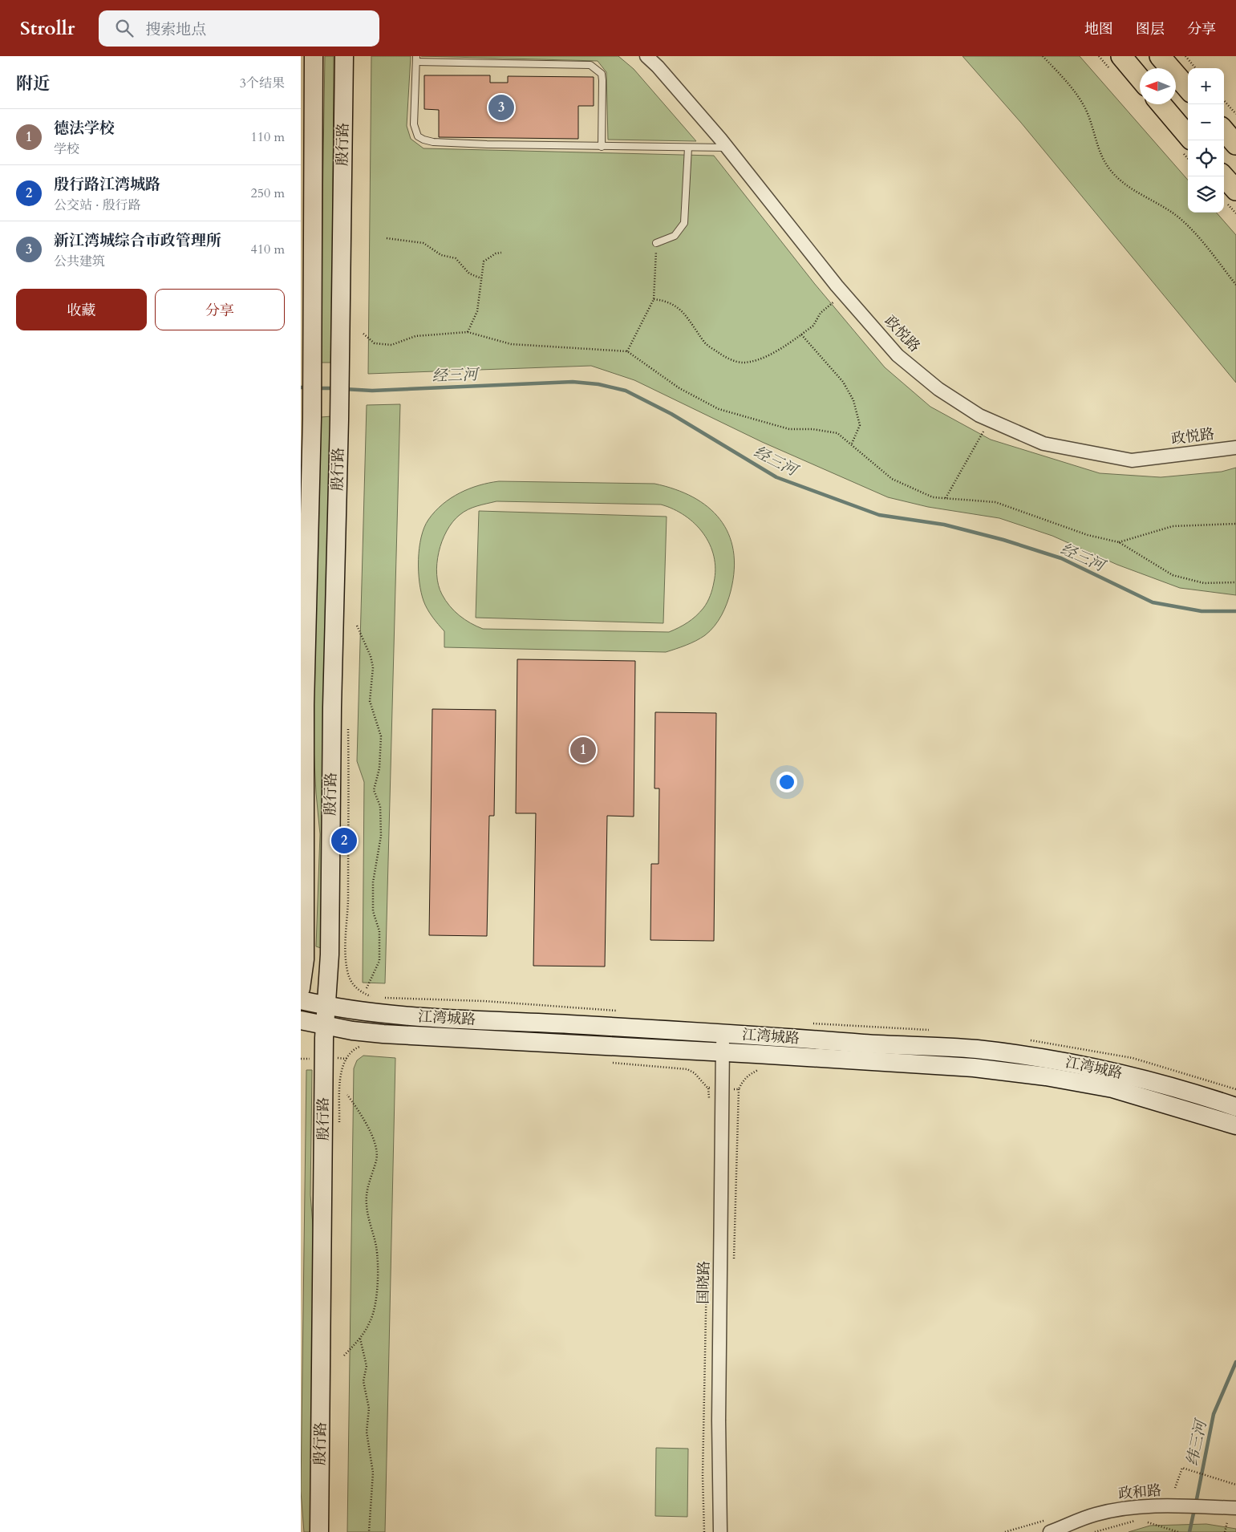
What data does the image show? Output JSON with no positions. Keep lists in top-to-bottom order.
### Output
{
  "streets": {
    "main road": ["殷行路", "江湾城路"],
    "street": ["政悦路", "国晓路", "政和路"]
  },
  "crossings": [
    ["殷行路", "江湾城路"],
    ["江湾城路", "国晓路"]
  ],
  "water": ["经三河", "纬三河"],
  "north": "left",
  "page": {
    "header": "Strollr",
    "search": "搜索地点",
    "nav": ["地图", "图层", "分享"],
    "heading": ["附近", "3个结果"],
    "map_buttons": ["+", "−"],
    "pins": ["3", "1", "2"],
    "list": [
      {
        "mark": "1",
        "name": "德法学校",
        "note": "学校",
        "value": "110 m"
      },
      {
        "mark": "2",
        "name": "殷行路江湾城路",
        "note": "公交站 · 殷行路",
        "value": "250 m"
      },
      {
        "mark": "3",
        "name": "新江湾城综合市政管理所",
        "note": "公共建筑",
        "value": "410 m"
      }
    ],
    "buttons": ["收藏", "分享"]
  }
}
